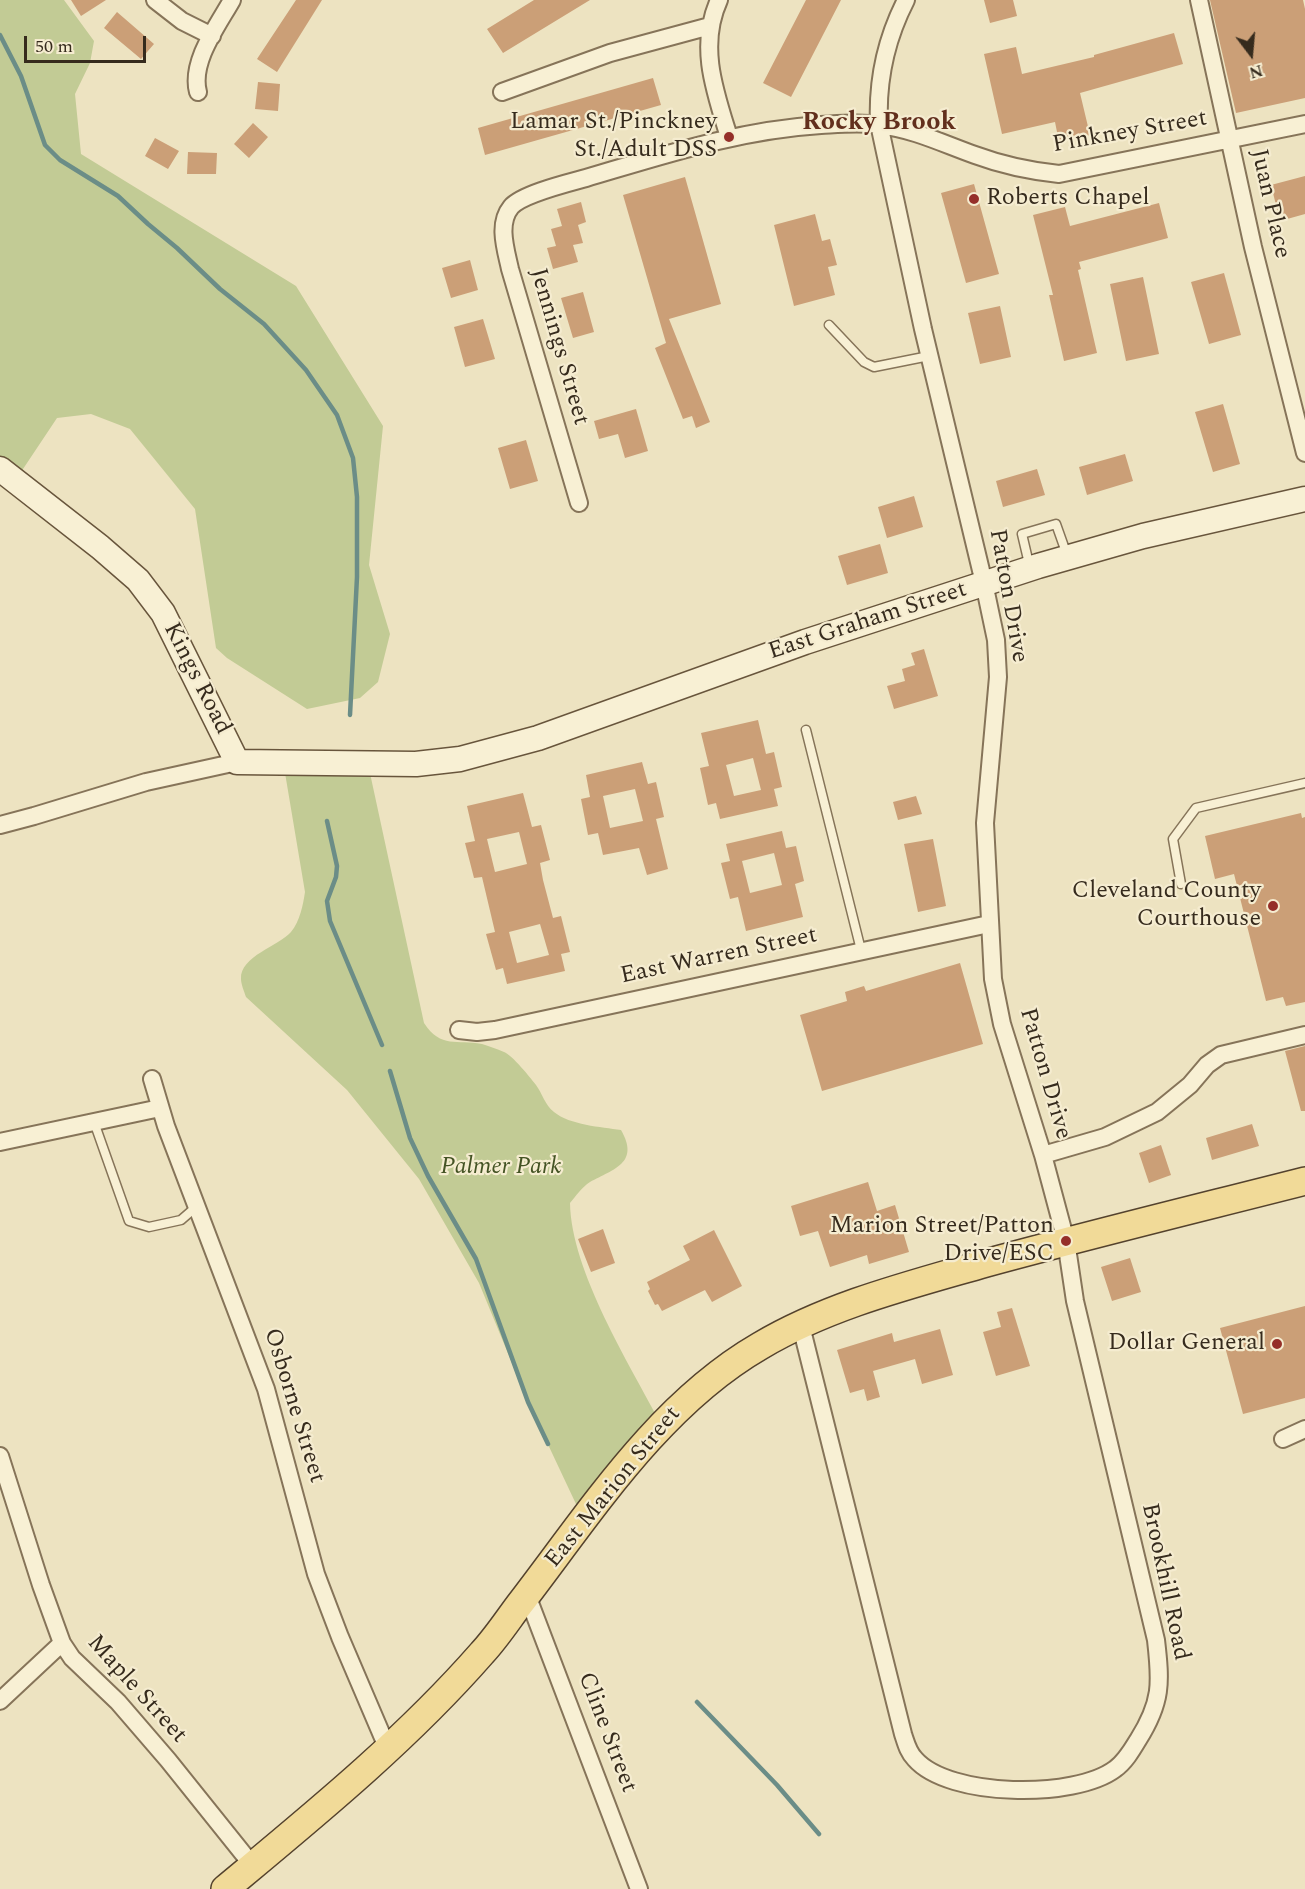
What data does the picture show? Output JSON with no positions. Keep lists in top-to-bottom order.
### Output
{
  "streets": {
    "main road": ["East Marion Street"],
    "street": [
      "Pinkney Street",
      "Juan Place",
      "Jennings Street",
      "Patton Drive",
      "East Graham Street",
      "Kings Road",
      "East Warren Street",
      "Osborne Street",
      "Brookhill Road",
      "Maple Street",
      "Cline Street"
    ]
  },
  "crossings": [
    ["Pinkney Street", "Juan Place"],
    ["Pinkney Street", "Jennings Street"],
    ["Pinkney Street", "Patton Drive"],
    ["Patton Drive", "East Graham Street"],
    ["Patton Drive", "East Warren Street"],
    ["Patton Drive", "East Marion Street"],
    ["Patton Drive", "Brookhill Road"],
    ["East Graham Street", "Kings Road"],
    ["Osborne Street", "East Marion Street"],
    ["East Marion Street", "Brookhill Road"],
    ["East Marion Street", "Maple Street"],
    ["East Marion Street", "Cline Street"]
  ],
  "districts": ["Rocky Brook"],
  "parks": ["Palmer Park"],
  "places": [
    "Lamar St./Pinckney St./Adult DSS",
    "Roberts Chapel",
    "Cleveland County Courthouse",
    "Marion Street/Patton Drive/ESC",
    "Dollar General"
  ],
  "scale_bar": "50 m",
  "north": "bottom"
}
